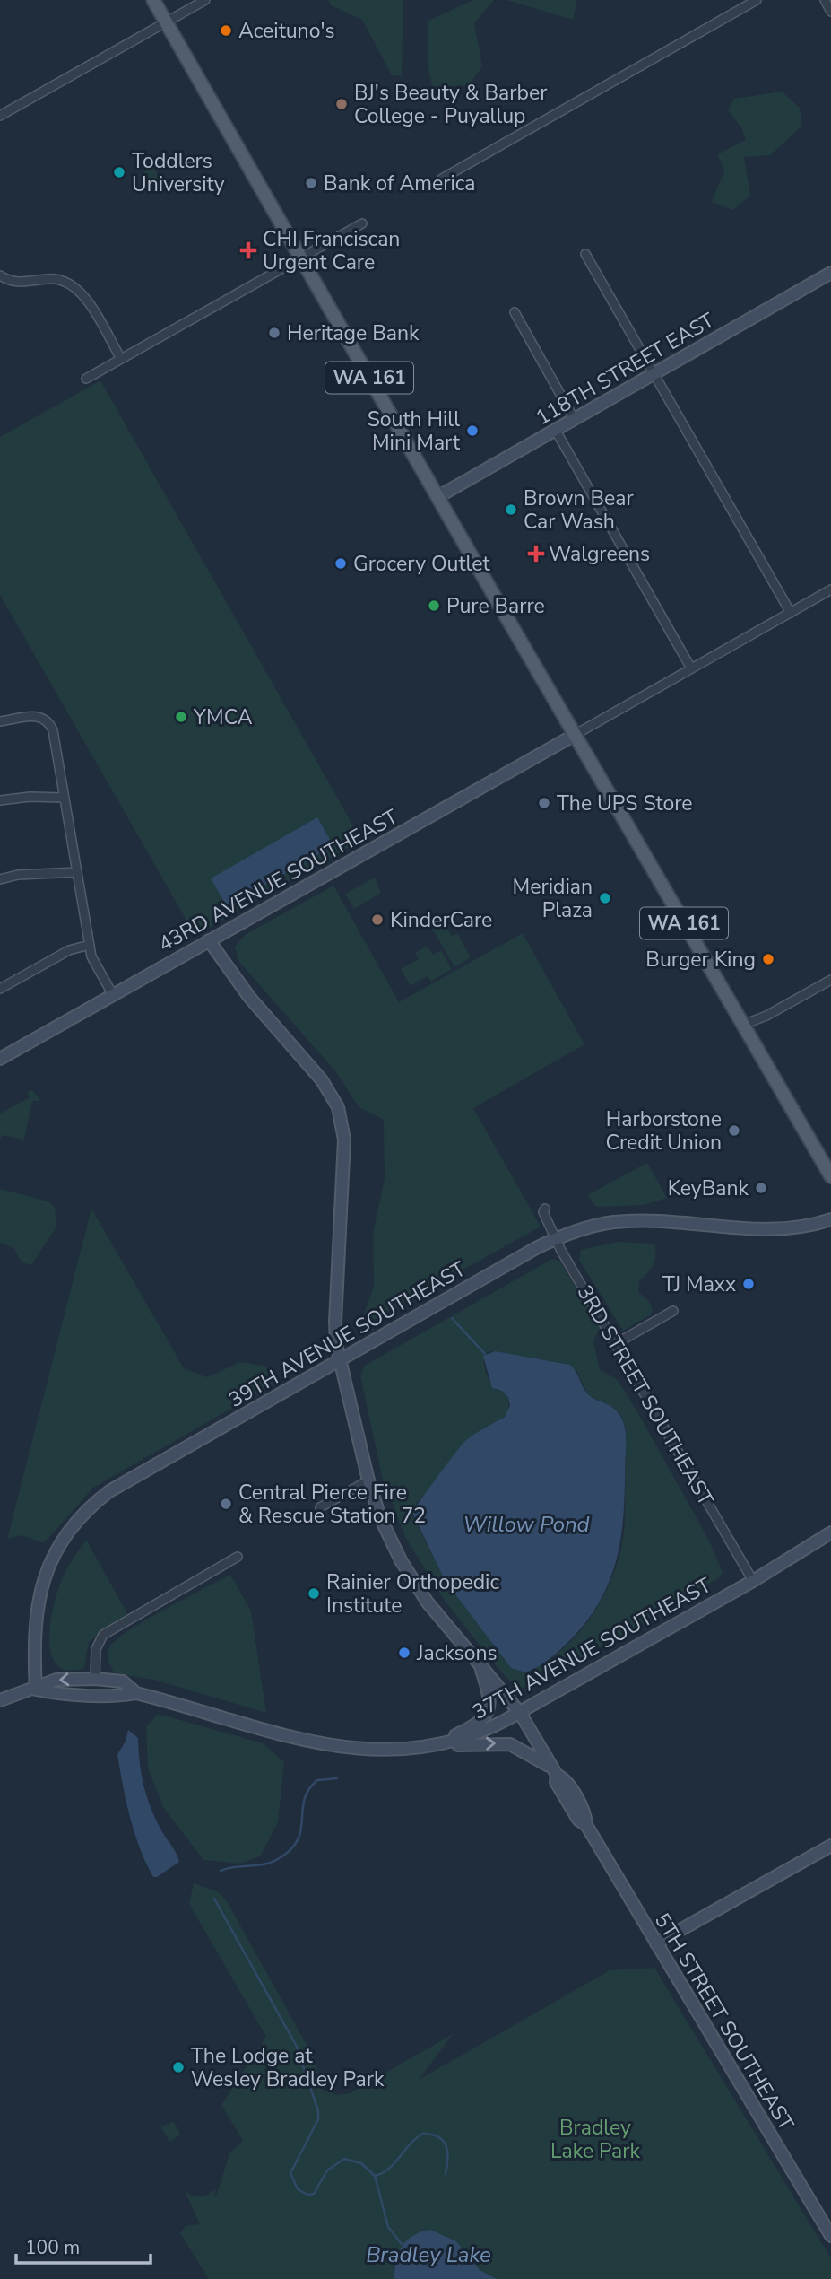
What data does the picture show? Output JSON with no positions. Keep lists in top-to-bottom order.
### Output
{
  "streets": {
    "main road": ["WA 161"],
    "street": [
      "118TH STREET EAST",
      "43RD AVENUE SOUTHEAST",
      "39TH AVENUE SOUTHEAST",
      "3RD STREET SOUTHEAST",
      "37TH AVENUE SOUTHEAST",
      "5TH STREET SOUTHEAST"
    ]
  },
  "crossings": [
    ["118TH STREET EAST", "WA 161"],
    ["WA 161", "43RD AVENUE SOUTHEAST"],
    ["43RD AVENUE SOUTHEAST", "5TH STREET SOUTHEAST"],
    ["39TH AVENUE SOUTHEAST", "3RD STREET SOUTHEAST"],
    ["39TH AVENUE SOUTHEAST", "37TH AVENUE SOUTHEAST"],
    ["39TH AVENUE SOUTHEAST", "5TH STREET SOUTHEAST"],
    ["3RD STREET SOUTHEAST", "37TH AVENUE SOUTHEAST"],
    ["37TH AVENUE SOUTHEAST", "5TH STREET SOUTHEAST"]
  ],
  "water": ["Willow Pond", "Bradley Lake"],
  "parks": ["Bradley Lake Park"],
  "places": {
    "other": [
      "Aceituno's",
      "BJ's Beauty & Barber College - Puyallup",
      "Toddlers University",
      "Bank of America",
      "Heritage Bank",
      "South Hill Mini Mart",
      "Brown Bear Car Wash",
      "Grocery Outlet",
      "Pure Barre",
      "YMCA",
      "The UPS Store",
      "Meridian Plaza",
      "KinderCare",
      "Burger King",
      "Harborstone Credit Union",
      "KeyBank",
      "TJ Maxx",
      "Central Pierce Fire & Rescue Station 72",
      "Rainier Orthopedic Institute",
      "Jacksons",
      "The Lodge at Wesley Bradley Park"
    ],
    "health": ["CHI Franciscan Urgent Care", "Walgreens"]
  },
  "scale_bar": "100 m"
}
